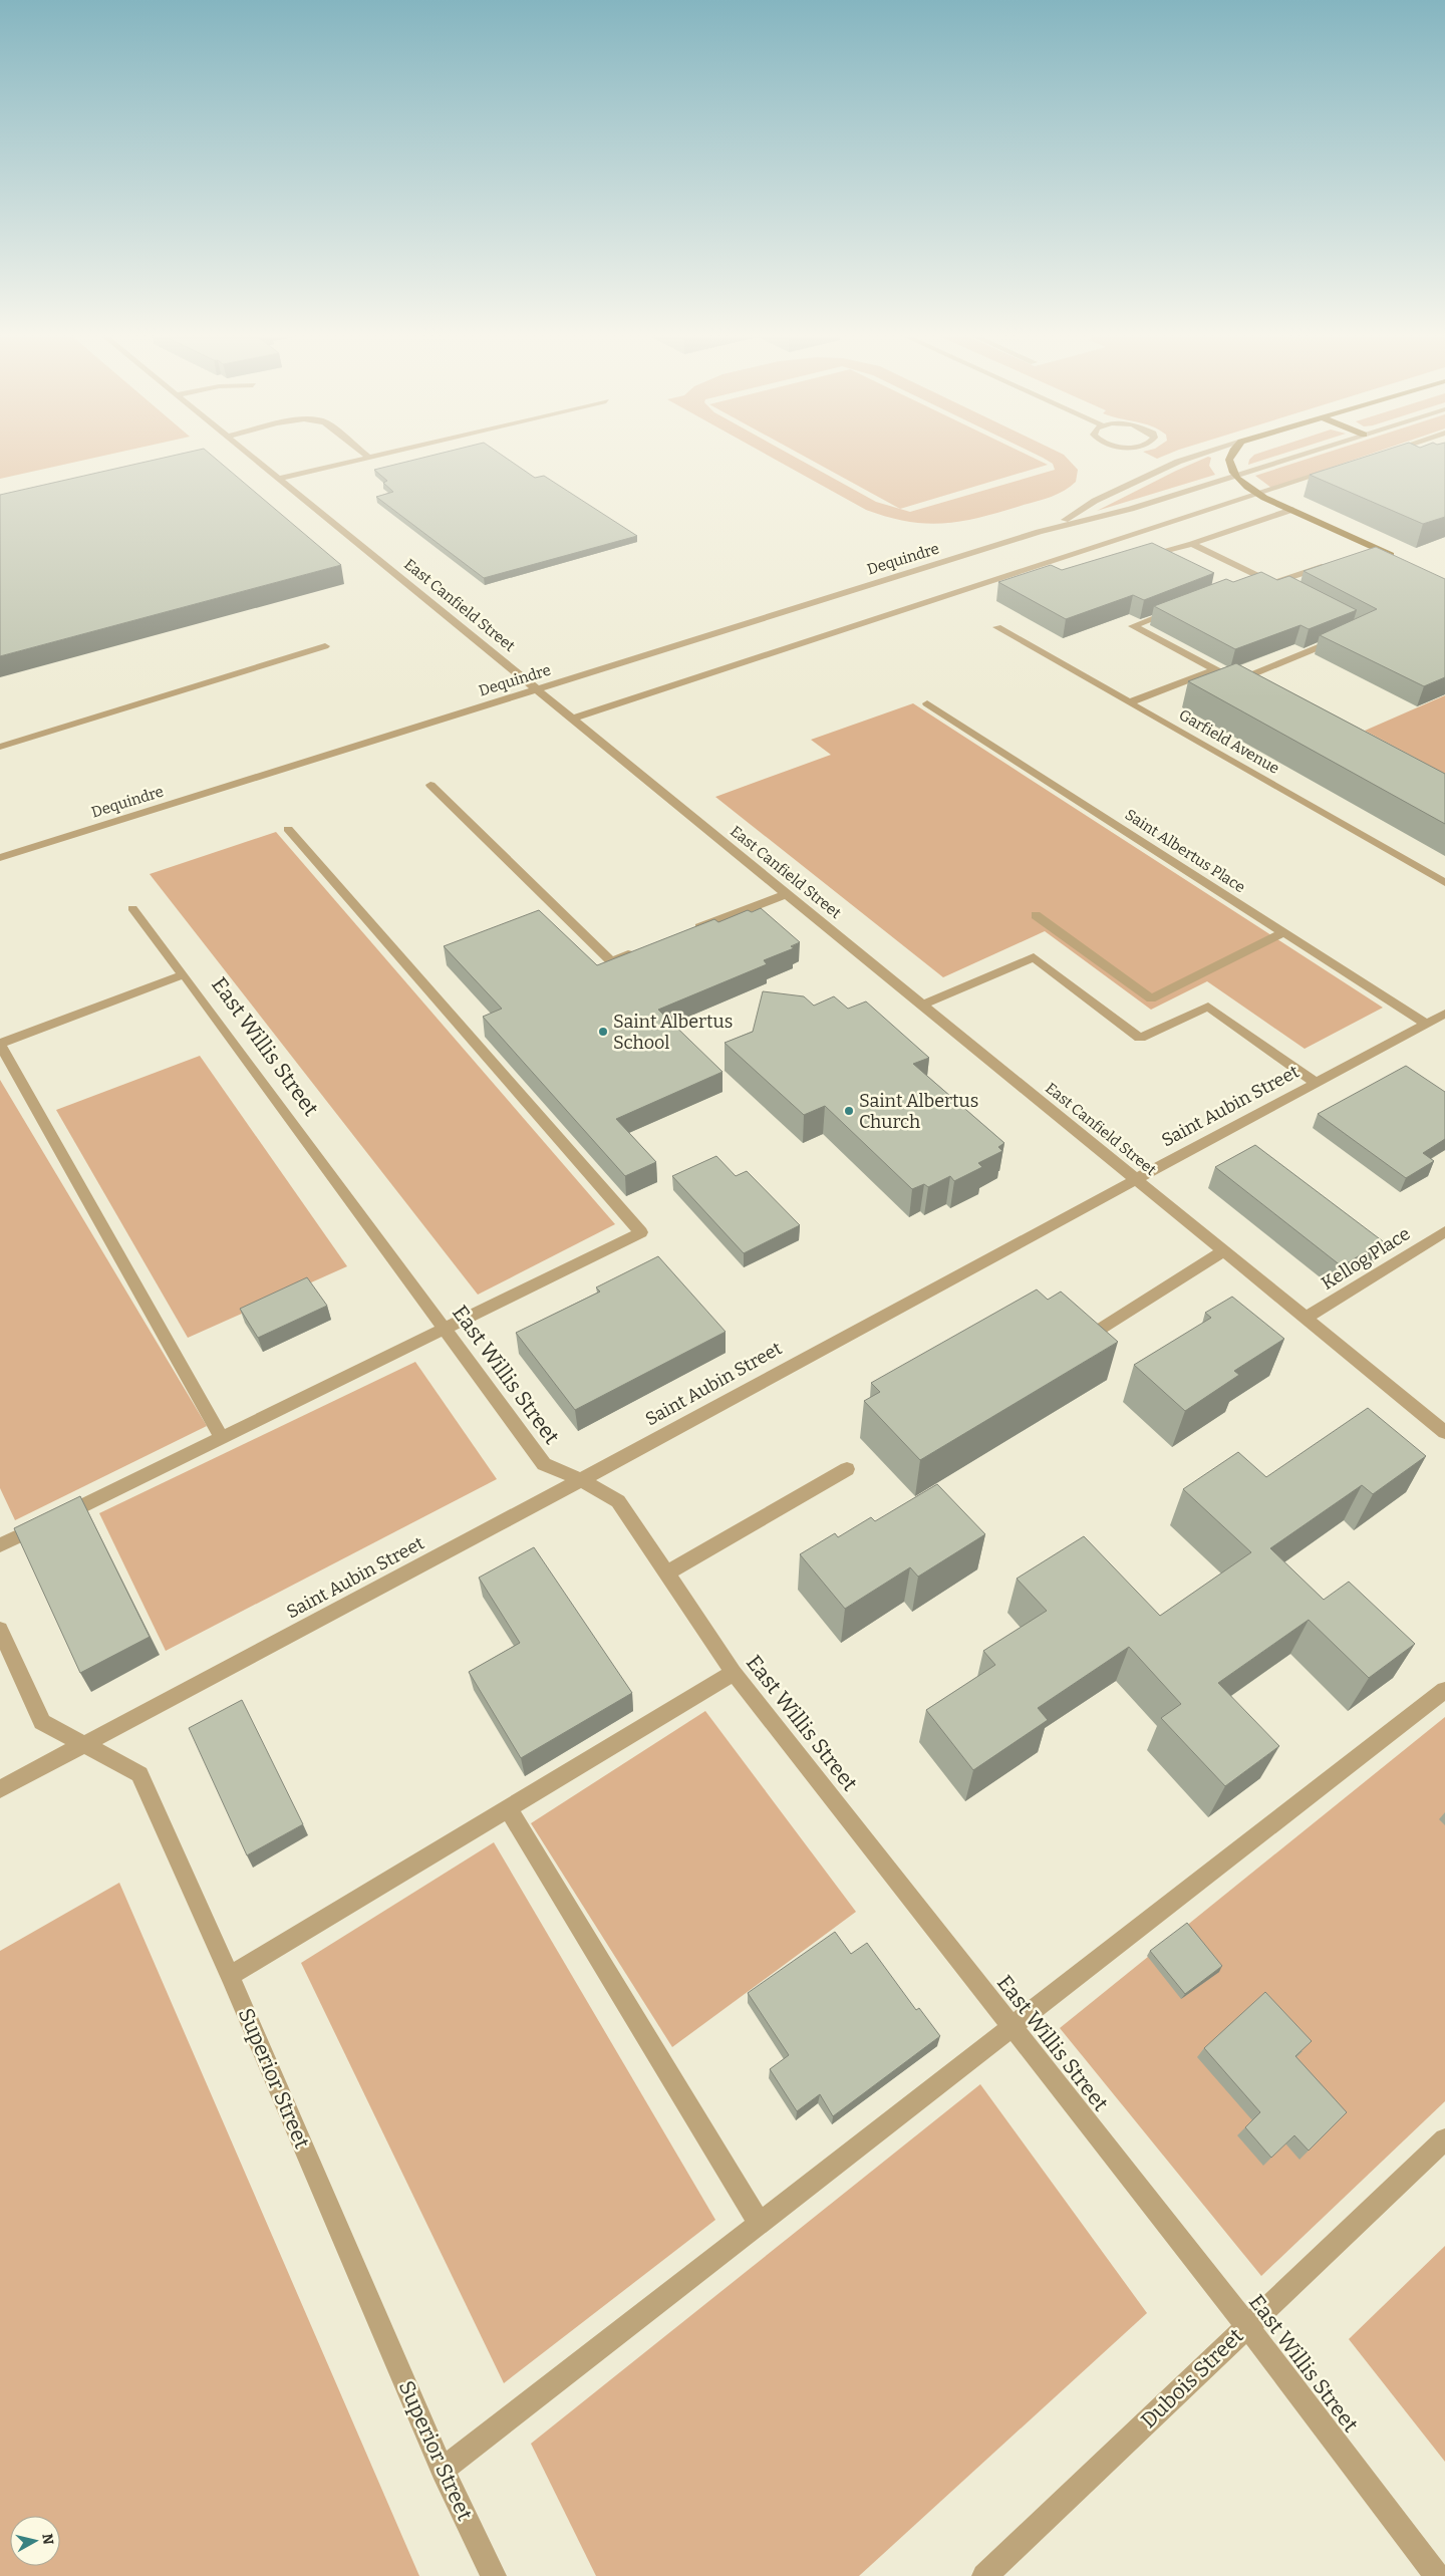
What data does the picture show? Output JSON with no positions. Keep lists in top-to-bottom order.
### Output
{
  "streets": {
    "street": [
      "Dequindre",
      "East Canfield Street",
      "Garfield Avenue",
      "Saint Albertus Place",
      "East Willis Street",
      "Saint Aubin Street",
      "Kellog Place",
      "Superior Street",
      "Dubois Street"
    ]
  },
  "crossings": [
    ["Dequindre", "East Canfield Street"],
    ["East Canfield Street", "Saint Aubin Street"],
    ["East Canfield Street", "Kellog Place"],
    ["Saint Albertus Place", "Saint Aubin Street"],
    ["East Willis Street", "Saint Aubin Street"],
    ["East Willis Street", "Dubois Street"],
    ["Saint Aubin Street", "Superior Street"]
  ],
  "places": ["Saint Albertus School", "Saint Albertus Church"],
  "north": "right"
}
